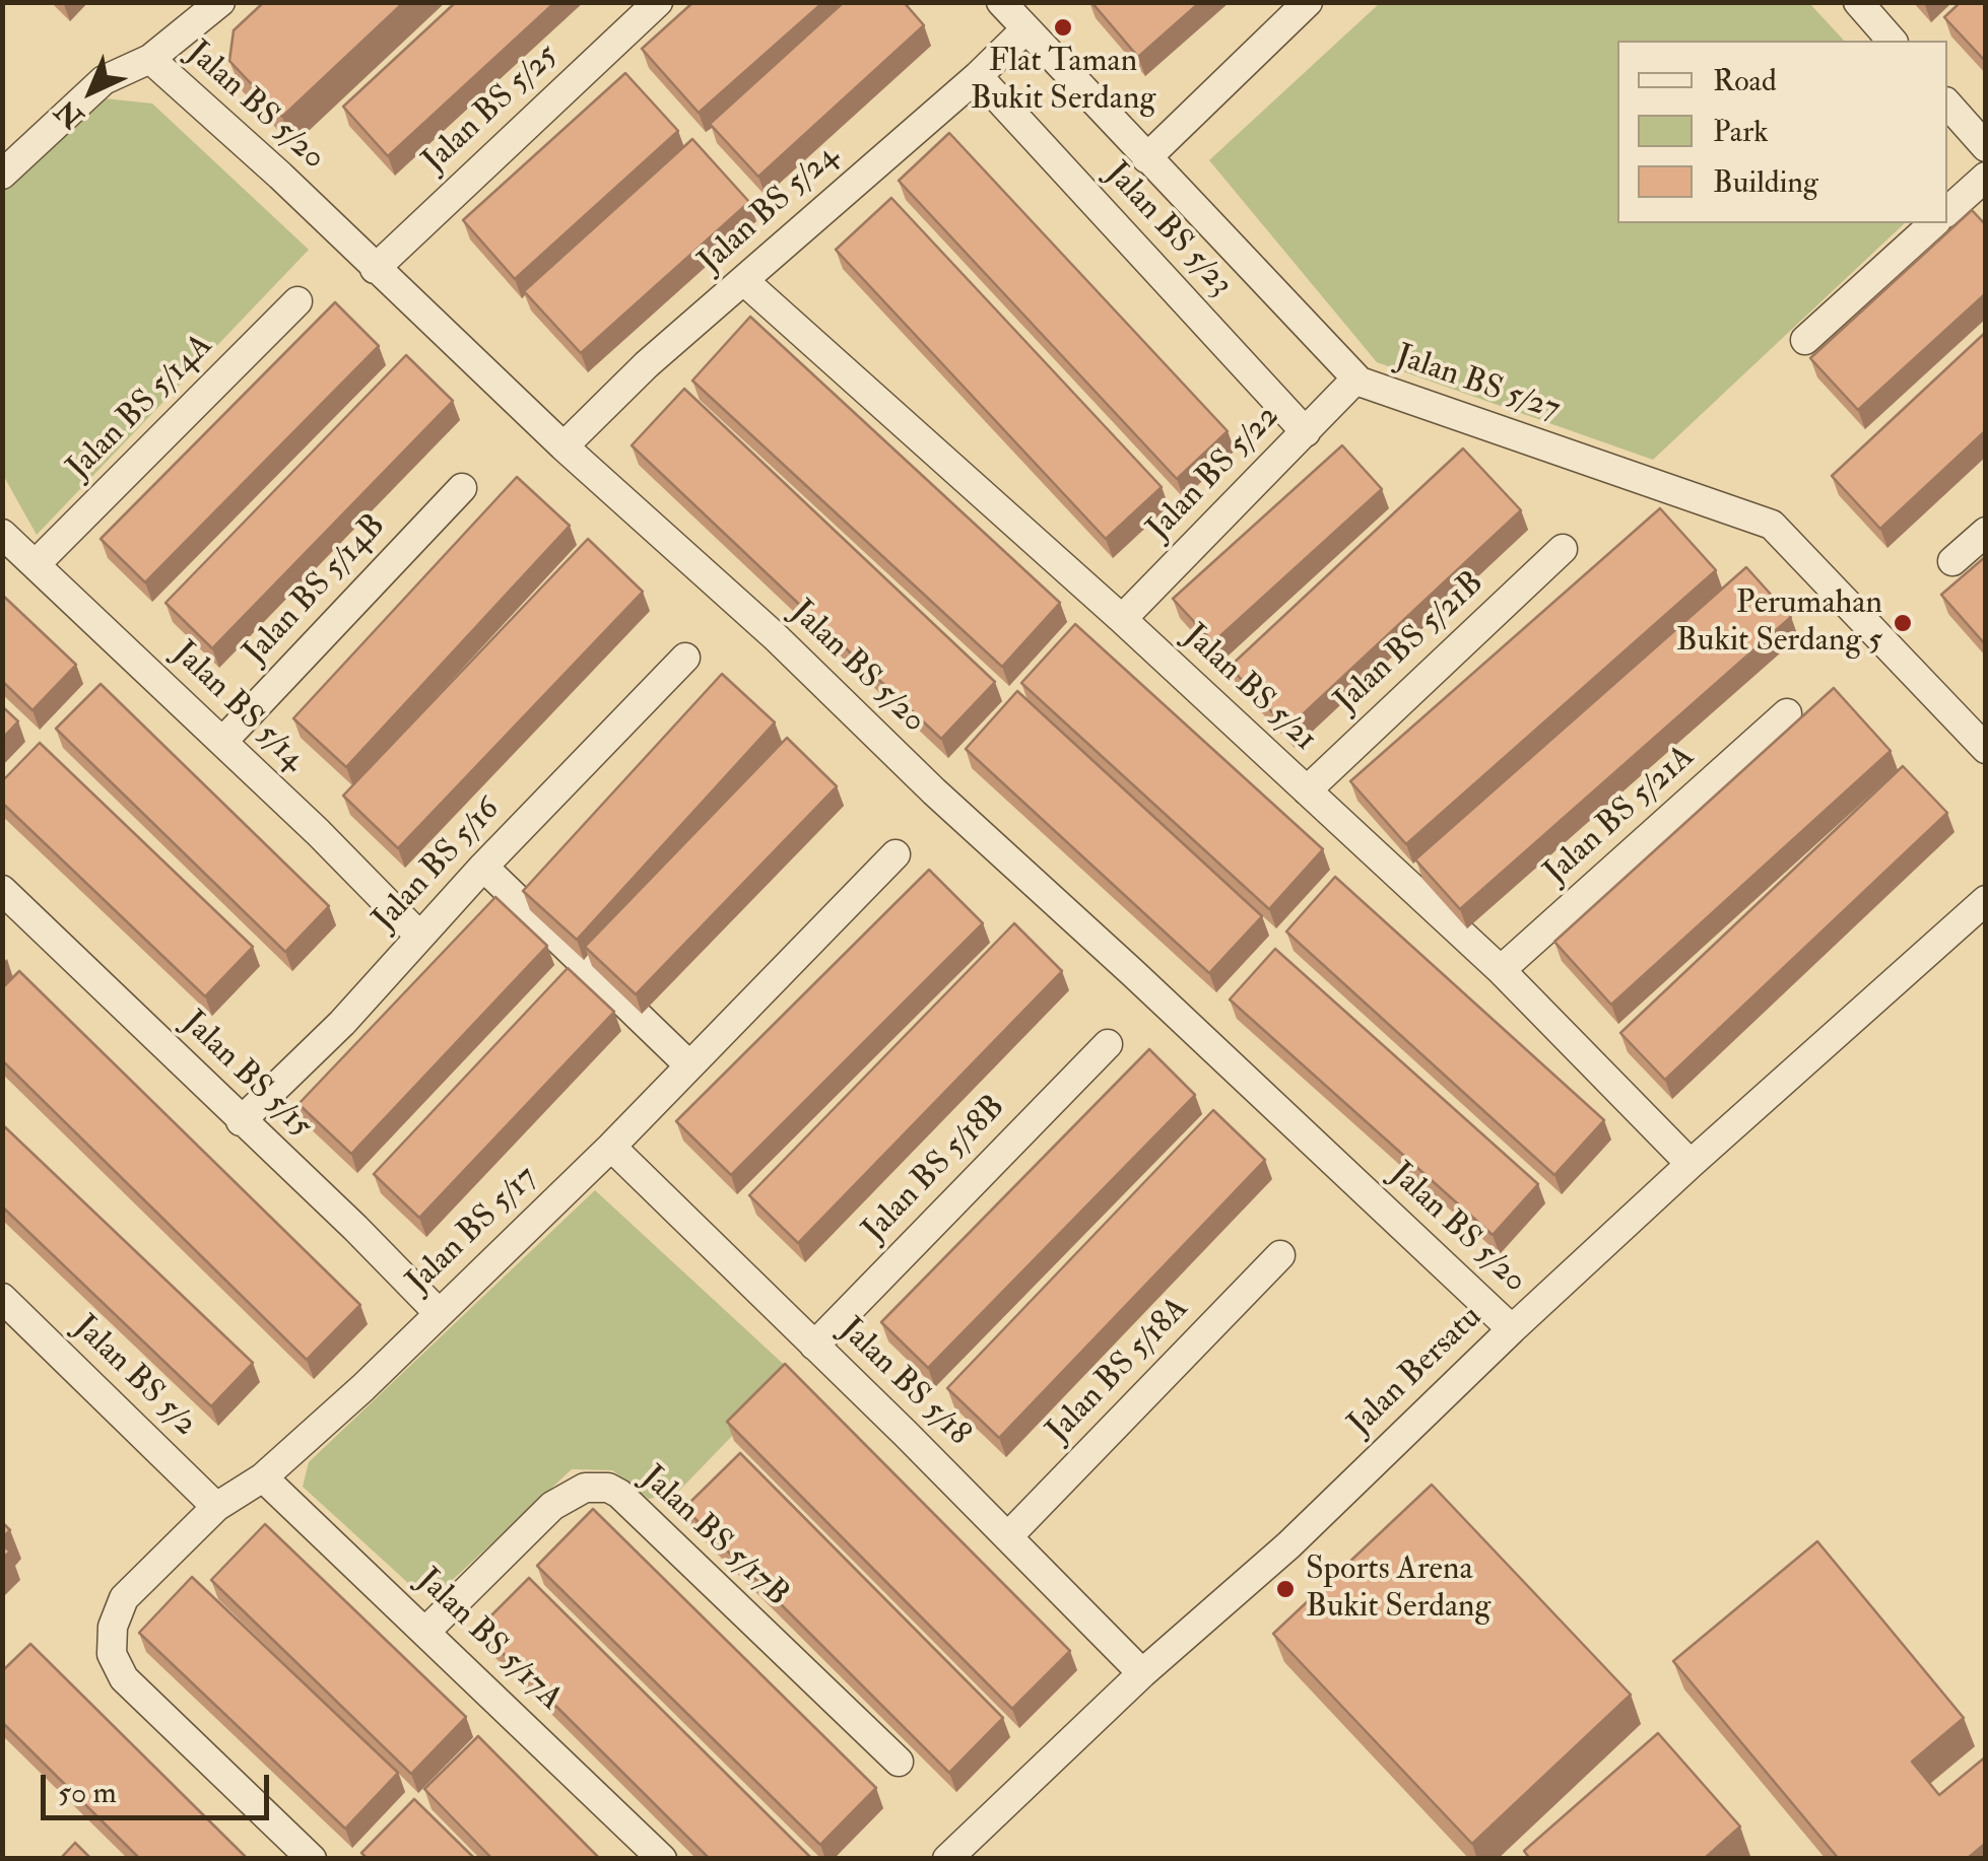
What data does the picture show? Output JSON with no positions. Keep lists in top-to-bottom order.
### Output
{
  "streets": {
    "street": [
      "Jalan BS 5/20",
      "Jalan BS 5/25",
      "Jalan BS 5/24",
      "Jalan BS 5/23",
      "Jalan BS 5/27",
      "Jalan BS 5/14A",
      "Jalan BS 5/22",
      "Jalan BS 5/14B",
      "Jalan BS 5/21B",
      "Jalan BS 5/21",
      "Jalan BS 5/14",
      "Jalan BS 5/21A",
      "Jalan BS 5/16",
      "Jalan BS 5/15",
      "Jalan BS 5/18B",
      "Jalan BS 5/17",
      "Jalan BS 5/18A",
      "Jalan Bersatu",
      "Jalan BS 5/2",
      "Jalan BS 5/18",
      "Jalan BS 5/17B",
      "Jalan BS 5/17A"
    ]
  },
  "crossings": [
    ["Jalan BS 5/20", "Jalan BS 5/25"],
    ["Jalan BS 5/20", "Jalan BS 5/24"],
    ["Jalan BS 5/20", "Jalan Bersatu"],
    ["Jalan BS 5/24", "Jalan BS 5/23"],
    ["Jalan BS 5/24", "Jalan BS 5/27"],
    ["Jalan BS 5/24", "Jalan BS 5/21"],
    ["Jalan BS 5/23", "Jalan BS 5/22"],
    ["Jalan BS 5/27", "Jalan BS 5/22"],
    ["Jalan BS 5/14A", "Jalan BS 5/14"],
    ["Jalan BS 5/22", "Jalan BS 5/21"],
    ["Jalan BS 5/14B", "Jalan BS 5/14"],
    ["Jalan BS 5/21B", "Jalan BS 5/21"],
    ["Jalan BS 5/21", "Jalan BS 5/21A"],
    ["Jalan BS 5/21", "Jalan Bersatu"],
    ["Jalan BS 5/14", "Jalan BS 5/16"],
    ["Jalan BS 5/16", "Jalan BS 5/15"],
    ["Jalan BS 5/15", "Jalan BS 5/17"],
    ["Jalan BS 5/18B", "Jalan BS 5/18"],
    ["Jalan BS 5/17", "Jalan BS 5/2"],
    ["Jalan BS 5/17", "Jalan BS 5/18"],
    ["Jalan BS 5/17", "Jalan BS 5/17A"],
    ["Jalan BS 5/18A", "Jalan BS 5/18"],
    ["Jalan Bersatu", "Jalan BS 5/18"],
    ["Jalan BS 5/17B", "Jalan BS 5/17A"]
  ],
  "places": ["Flat Taman Bukit Serdang", "Perumahan Bukit Serdang 5", "Sports Arena Bukit Serdang"],
  "legend": ["Road", "Park", "Building"],
  "scale_bar": "50 m",
  "north": "bottom left"
}
